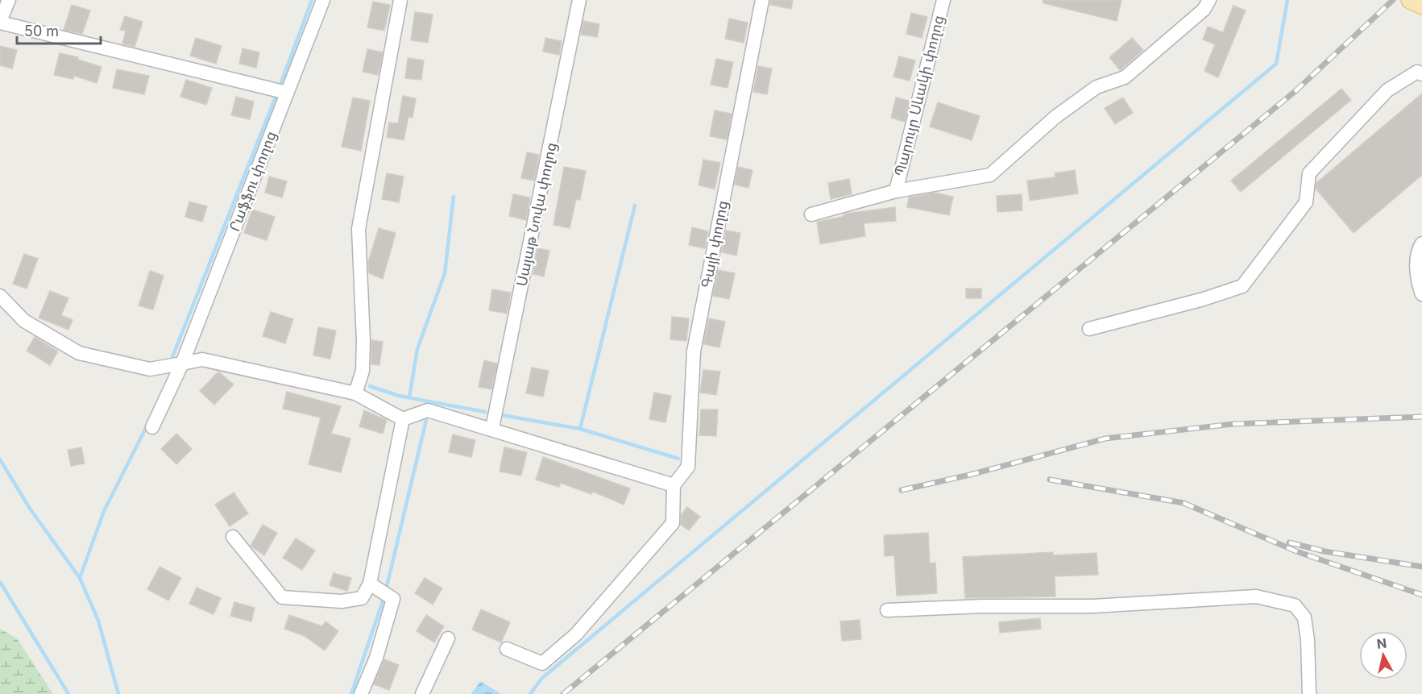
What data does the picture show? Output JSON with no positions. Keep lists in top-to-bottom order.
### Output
{
  "streets": {
    "street": [
      "Պարույր Սևակի փողոց",
      "Րաֆֆու փողոց",
      "Սայաթ Նովա փողոց",
      "Գայի փողոց"
    ]
  },
  "scale_bar": "50 m",
  "north": "top"
}
